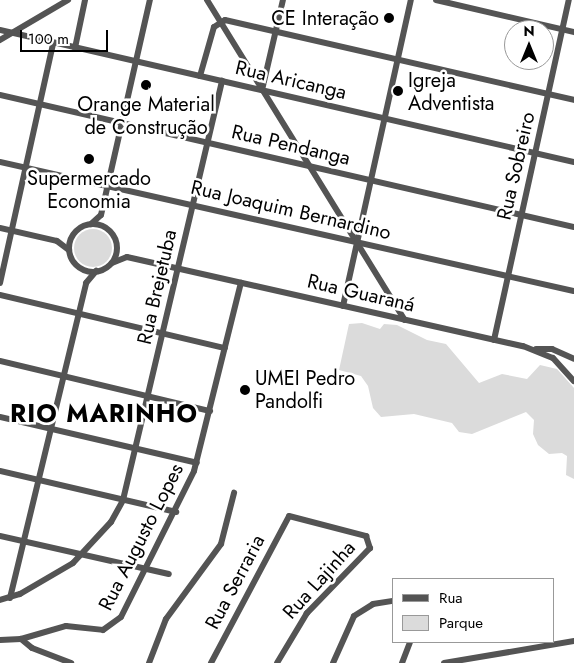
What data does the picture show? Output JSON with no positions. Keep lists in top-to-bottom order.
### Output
{
  "streets": {
    "street": [
      "Rua Aricanga",
      "Rua Pendanga",
      "Rua Sobreiro",
      "Rua Joaquim Bernardino",
      "Rua Brejetuba",
      "Rua Guaraná",
      "Rua Augusto Lopes",
      "Rua Lajinha",
      "Rua Serraria"
    ]
  },
  "crossings": [
    ["Rua Aricanga", "Rua Sobreiro"],
    ["Rua Aricanga", "Rua Brejetuba"],
    ["Rua Pendanga", "Rua Sobreiro"],
    ["Rua Pendanga", "Rua Brejetuba"],
    ["Rua Sobreiro", "Rua Joaquim Bernardino"],
    ["Rua Sobreiro", "Rua Guaraná"],
    ["Rua Joaquim Bernardino", "Rua Brejetuba"],
    ["Rua Brejetuba", "Rua Guaraná"],
    ["Rua Guaraná", "Rua Augusto Lopes"],
    ["Rua Lajinha", "Rua Serraria"]
  ],
  "districts": ["RIO MARINHO"],
  "places": [
    "CE Interação",
    "Orange Material de Construção",
    "Igreja Adventista",
    "Supermercado Economia",
    "UMEI Pedro Pandolfi"
  ],
  "legend": ["Rua", "Parque"],
  "scale_bar": "100 m",
  "north": "top"
}
